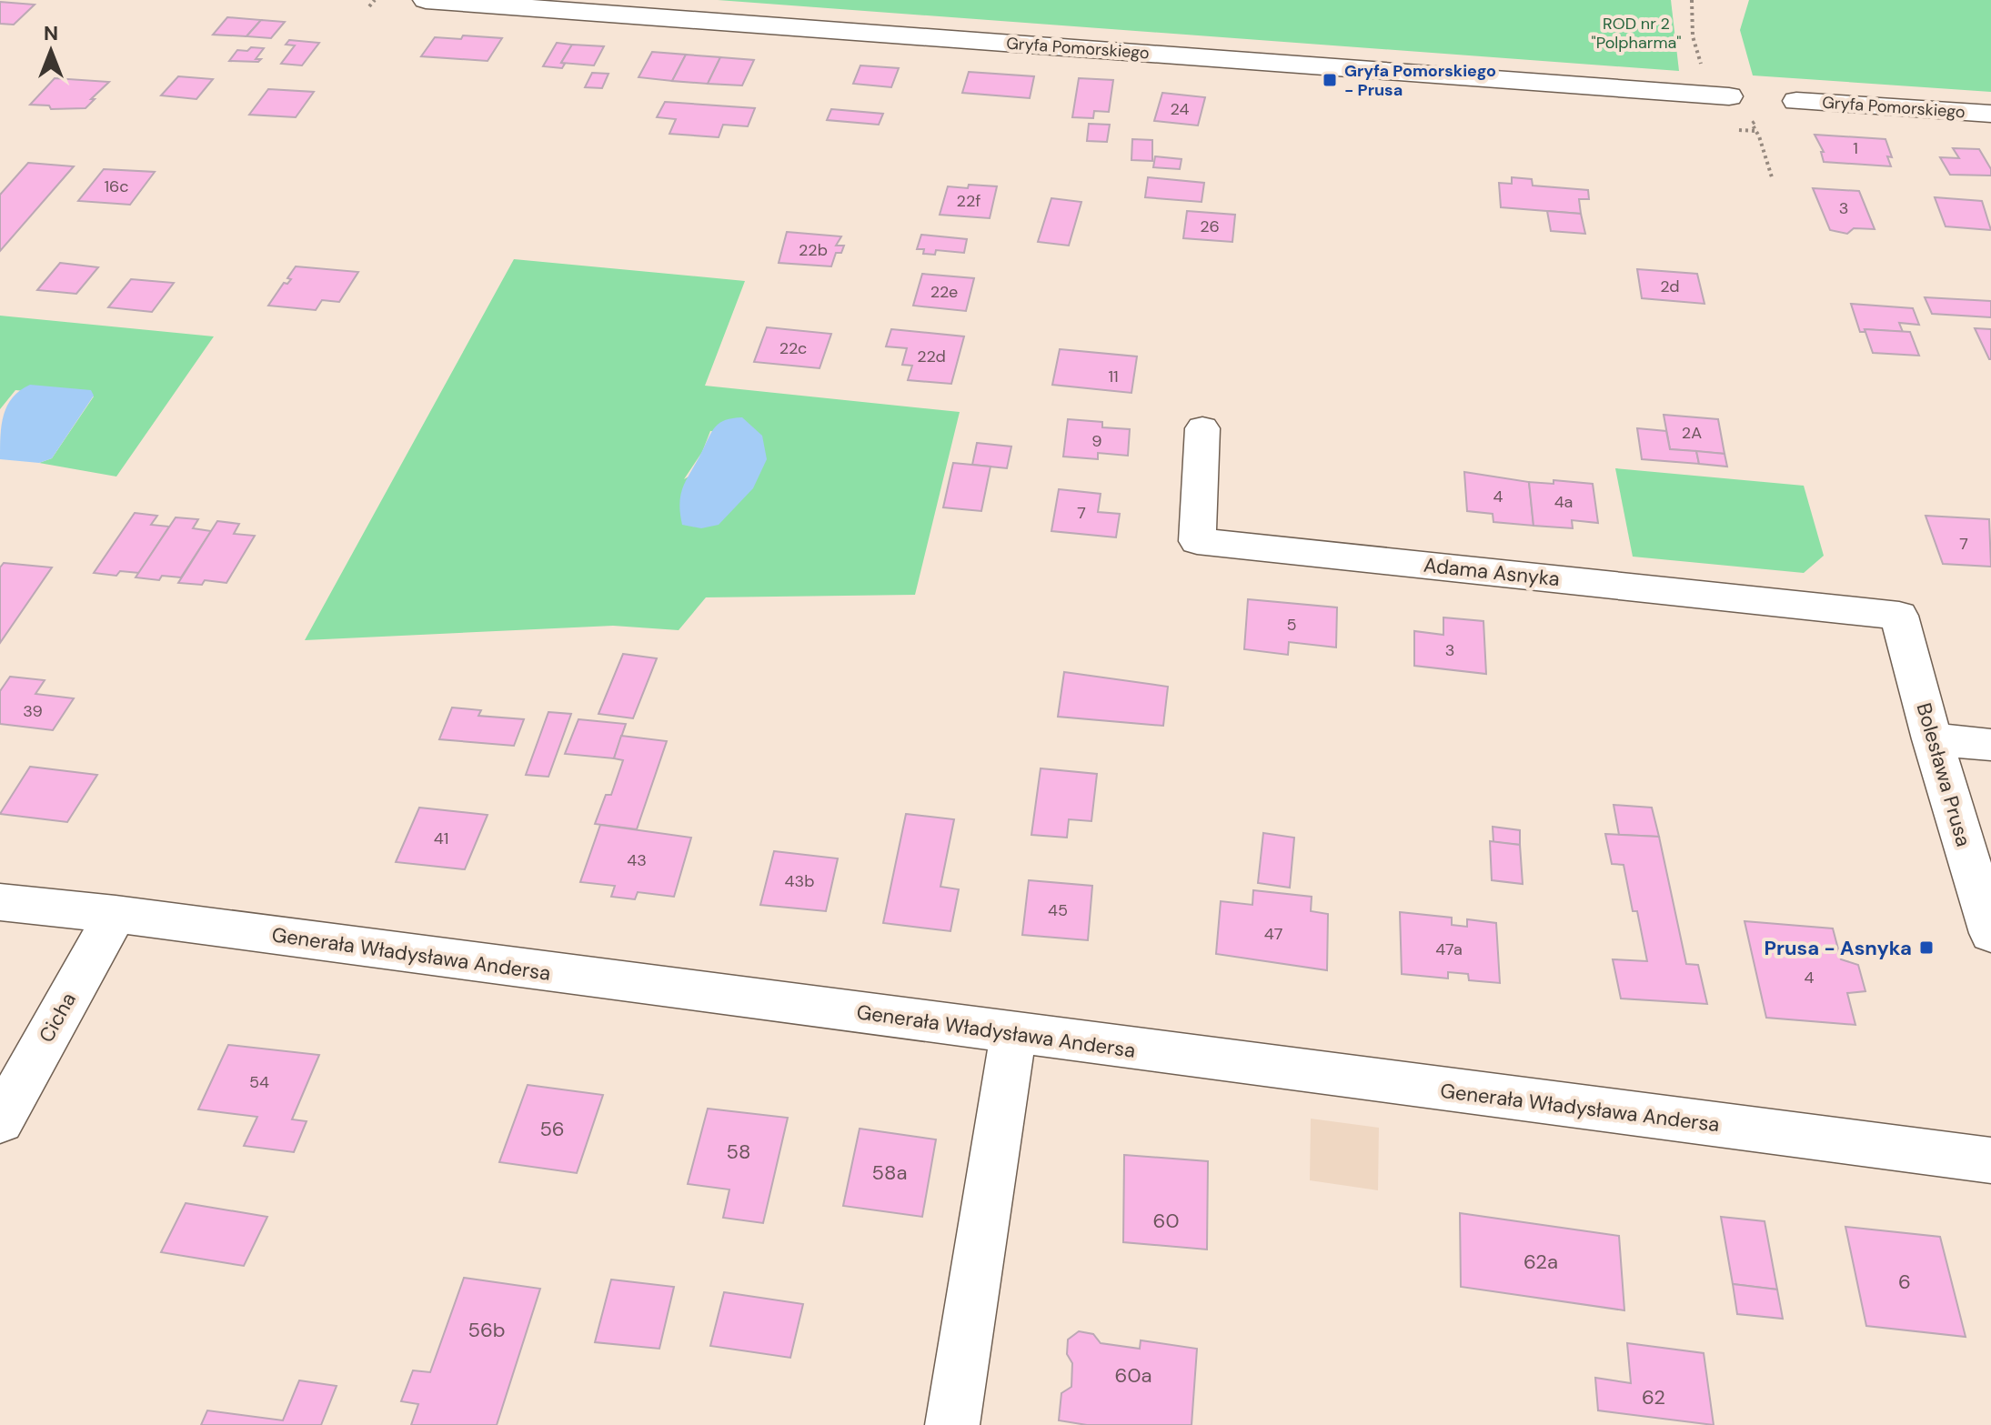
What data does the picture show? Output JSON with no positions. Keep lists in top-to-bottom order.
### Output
{
  "streets": {
    "street": [
      "Gryfa Pomorskiego",
      "Adama Asnyka",
      "Bolesława Prusa",
      "Generała Władysława Andersa",
      "Cicha"
    ]
  },
  "crossings": [
    ["Adama Asnyka", "Bolesława Prusa"],
    ["Generała Władysława Andersa", "Cicha"]
  ],
  "parks": ["ROD nr 2 \"Polpharma\""],
  "places": {
    "transit": ["Gryfa Pomorskiego - Prusa", "Prusa - Asnyka"]
  },
  "house_numbers": [
    "24",
    "1",
    "16c",
    "22f",
    "3",
    "26",
    "22b",
    "2d",
    "22e",
    "22c",
    "22d",
    "11",
    "2A",
    "9",
    "4",
    "4a",
    "7",
    "7",
    "5",
    "3",
    "39",
    "41",
    "43",
    "43b",
    "45",
    "47",
    "47a",
    "4",
    "54",
    "56",
    "58",
    "58a",
    "60",
    "62a",
    "6",
    "56b",
    "60a",
    "62"
  ],
  "north": "top"
}
